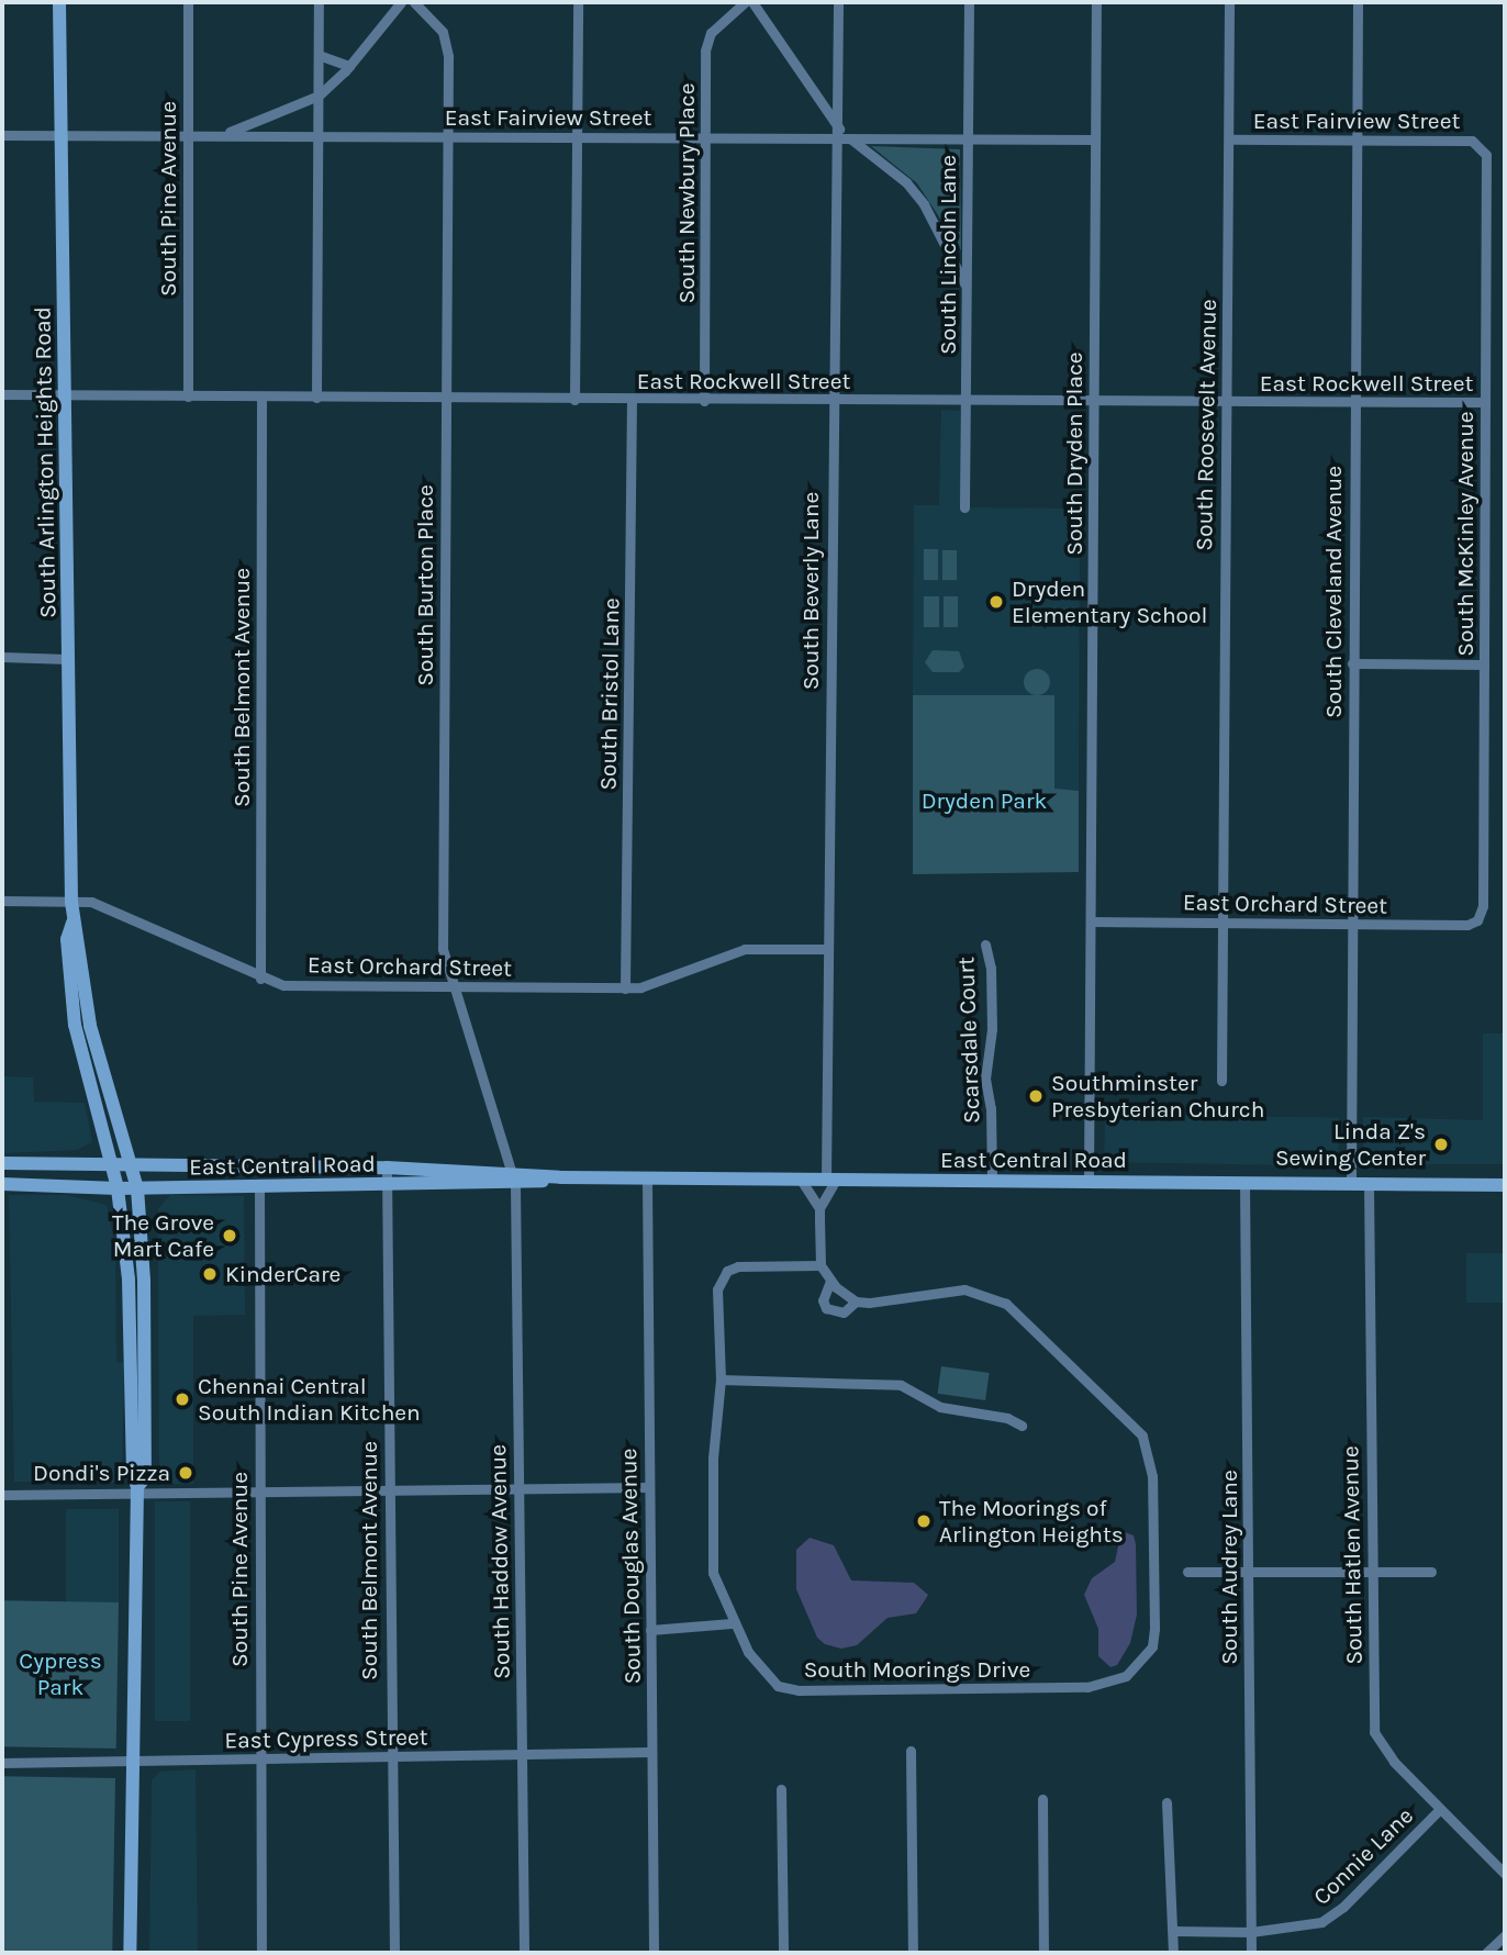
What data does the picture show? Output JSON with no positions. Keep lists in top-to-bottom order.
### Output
{
  "streets": {
    "main road": ["South Arlington Heights Road", "East Central Road"],
    "street": [
      "East Fairview Street",
      "South Newbury Place",
      "South Pine Avenue",
      "South Lincoln Lane",
      "East Rockwell Street",
      "South Roosevelt Avenue",
      "South Dryden Place",
      "South McKinley Avenue",
      "South Burton Place",
      "South Beverly Lane",
      "South Cleveland Avenue",
      "South Belmont Avenue",
      "South Bristol Lane",
      "East Orchard Street",
      "Scarsdale Court",
      "South Hatlen Avenue",
      "South Haddow Avenue",
      "South Douglas Avenue",
      "South Audrey Lane",
      "South Moorings Drive",
      "East Cypress Street",
      "Connie Lane"
    ]
  },
  "crossings": [
    ["East Fairview Street", "South Newbury Place"],
    ["East Fairview Street", "South Pine Avenue"],
    ["East Fairview Street", "South Roosevelt Avenue"],
    ["East Fairview Street", "South Arlington Heights Road"],
    ["East Fairview Street", "South McKinley Avenue"],
    ["East Fairview Street", "South Burton Place"],
    ["East Fairview Street", "South Beverly Lane"],
    ["East Fairview Street", "South Cleveland Avenue"],
    ["South Newbury Place", "East Rockwell Street"],
    ["South Pine Avenue", "East Rockwell Street"],
    ["South Pine Avenue", "East Central Road"],
    ["South Pine Avenue", "East Cypress Street"],
    ["South Lincoln Lane", "East Rockwell Street"],
    ["East Rockwell Street", "South Roosevelt Avenue"],
    ["East Rockwell Street", "South Dryden Place"],
    ["East Rockwell Street", "South Arlington Heights Road"],
    ["East Rockwell Street", "South McKinley Avenue"],
    ["East Rockwell Street", "South Burton Place"],
    ["East Rockwell Street", "South Beverly Lane"],
    ["East Rockwell Street", "South Cleveland Avenue"],
    ["East Rockwell Street", "South Belmont Avenue"],
    ["East Rockwell Street", "South Bristol Lane"],
    ["South Roosevelt Avenue", "East Orchard Street"],
    ["South Dryden Place", "East Orchard Street"],
    ["South Dryden Place", "East Central Road"],
    ["South Arlington Heights Road", "East Orchard Street"],
    ["South Arlington Heights Road", "East Central Road"],
    ["South Arlington Heights Road", "East Cypress Street"],
    ["South McKinley Avenue", "East Orchard Street"],
    ["South Burton Place", "East Orchard Street"],
    ["South Burton Place", "East Central Road"],
    ["South Burton Place", "South Haddow Avenue"],
    ["South Beverly Lane", "East Orchard Street"],
    ["South Beverly Lane", "East Central Road"],
    ["South Cleveland Avenue", "East Orchard Street"],
    ["South Cleveland Avenue", "East Central Road"],
    ["South Belmont Avenue", "East Orchard Street"],
    ["South Belmont Avenue", "East Central Road"],
    ["South Belmont Avenue", "East Cypress Street"],
    ["South Bristol Lane", "East Orchard Street"],
    ["Scarsdale Court", "East Central Road"],
    ["East Central Road", "South Hatlen Avenue"],
    ["East Central Road", "South Haddow Avenue"],
    ["East Central Road", "South Douglas Avenue"],
    ["East Central Road", "South Audrey Lane"],
    ["South Hatlen Avenue", "Connie Lane"],
    ["South Haddow Avenue", "East Cypress Street"],
    ["South Douglas Avenue", "East Cypress Street"],
    ["South Audrey Lane", "Connie Lane"]
  ],
  "parks": ["Dryden Park", "Cypress Park"],
  "places": [
    "Dryden Elementary School",
    "Southminster Presbyterian Church",
    "Linda Z's Sewing Center",
    "The Grove Mart Cafe",
    "KinderCare",
    "Chennai Central South Indian Kitchen",
    "Dondi's Pizza",
    "The Moorings of Arlington Heights"
  ]
}
